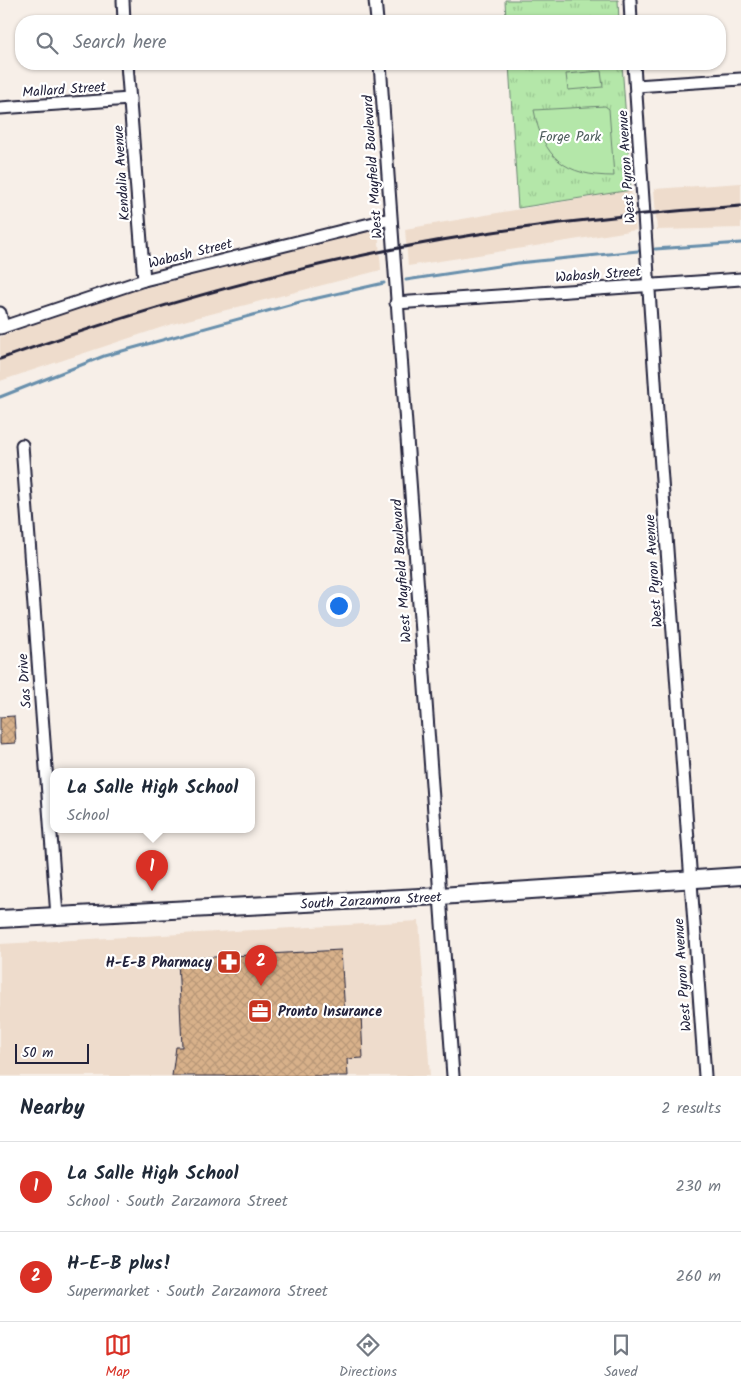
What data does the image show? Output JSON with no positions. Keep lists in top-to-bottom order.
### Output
{
  "streets": {
    "main road": ["South Zarzamora Street"],
    "street": [
      "Mallard Street",
      "West Mayfield Boulevard",
      "West Pyron Avenue",
      "Kendalia Avenue",
      "Wabash Street",
      "Sas Drive"
    ]
  },
  "crossings": [
    ["Mallard Street", "Kendalia Avenue"],
    ["West Mayfield Boulevard", "Wabash Street"],
    ["West Mayfield Boulevard", "South Zarzamora Street"],
    ["West Pyron Avenue", "Wabash Street"],
    ["West Pyron Avenue", "South Zarzamora Street"],
    ["Kendalia Avenue", "Wabash Street"],
    ["Sas Drive", "South Zarzamora Street"]
  ],
  "parks": ["Forge Park"],
  "places": {
    "pharmacy": ["H-E-B Pharmacy"],
    "office": ["Pronto Insurance"]
  },
  "scale_bar": "50 m",
  "page": {
    "search": "Search here",
    "popup": ["La Salle High School", "School"],
    "pins": ["1", "2"],
    "scale": "50 m",
    "heading": ["Nearby", "2 results"],
    "list": [
      {
        "mark": "1",
        "name": "La Salle High School",
        "note": "School · South Zarzamora Street",
        "value": "230 m"
      },
      {
        "mark": "2",
        "name": "H-E-B plus!",
        "note": "Supermarket · South Zarzamora Street",
        "value": "260 m"
      }
    ],
    "nav": ["Map", "Directions", "Saved"]
  }
}
